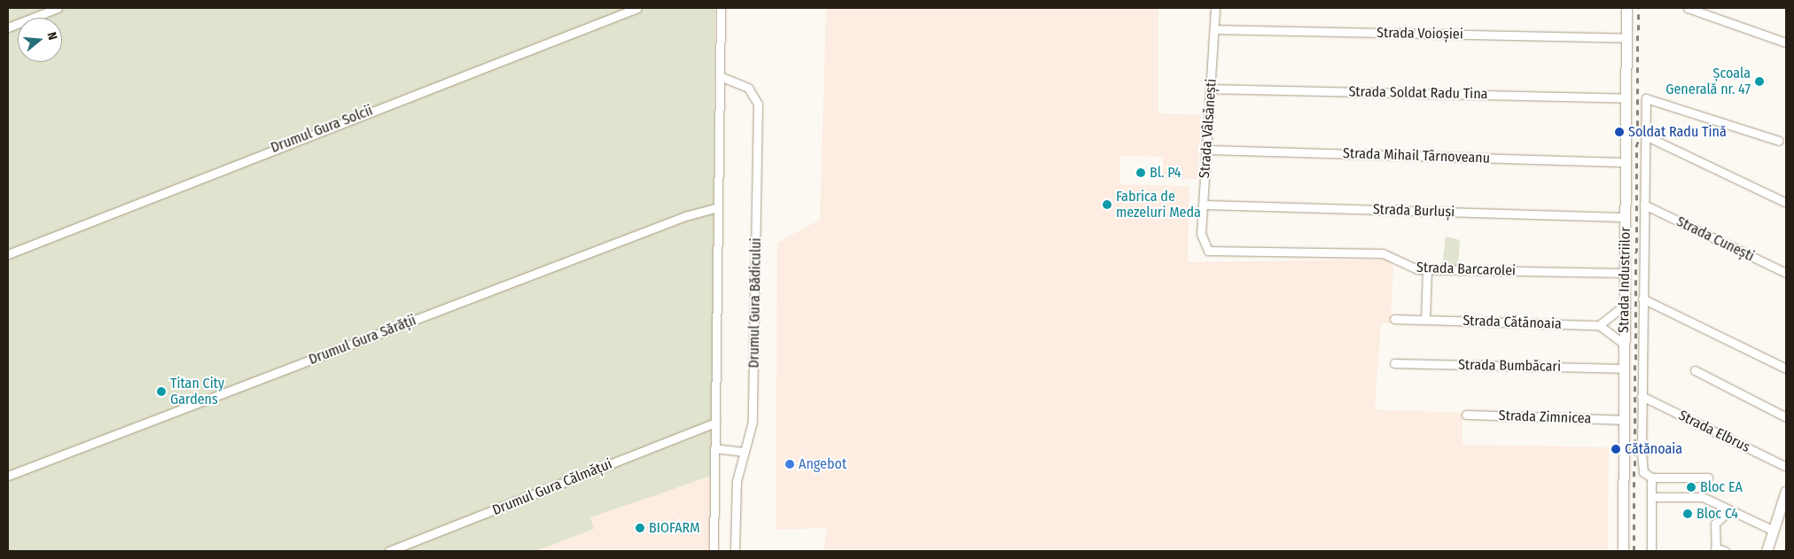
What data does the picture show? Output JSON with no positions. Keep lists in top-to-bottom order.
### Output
{
  "streets": {
    "main road": ["Strada Industriilor"],
    "street": [
      "Strada Voioșiei",
      "Strada Soldat Radu Tina",
      "Strada Vâlsănești",
      "Drumul Gura Solcii",
      "Strada Mihail Târnoveanu",
      "Strada Burluși",
      "Strada Cunești",
      "Strada Barcarolei",
      "Drumul Gura Bădicului",
      "Strada Cătănoaia",
      "Drumul Gura Sărății",
      "Strada Bumbăcari",
      "Strada Zimnicea",
      "Strada Elbrus",
      "Drumul Gura Călmățui"
    ]
  },
  "crossings": [
    ["Strada Voioșiei", "Strada Vâlsănești"],
    ["Strada Voioșiei", "Strada Industriilor"],
    ["Strada Soldat Radu Tina", "Strada Vâlsănești"],
    ["Strada Soldat Radu Tina", "Strada Industriilor"],
    ["Strada Vâlsănești", "Strada Mihail Târnoveanu"],
    ["Strada Vâlsănești", "Strada Burluși"],
    ["Strada Vâlsănești", "Strada Barcarolei"],
    ["Strada Mihail Târnoveanu", "Strada Industriilor"],
    ["Strada Burluși", "Strada Industriilor"],
    ["Strada Barcarolei", "Strada Industriilor"],
    ["Strada Industriilor", "Strada Bumbăcari"],
    ["Strada Industriilor", "Strada Zimnicea"]
  ],
  "places": [
    "Școala Generală nr. 47",
    "Soldat Radu Tină",
    "Bl. P4",
    "Fabrica de mezeluri Meda",
    "Titan City Gardens",
    "Cătănoaia",
    "Angebot",
    "Bloc EA",
    "Bloc C4",
    "BIOFARM"
  ],
  "north": "right"
}
